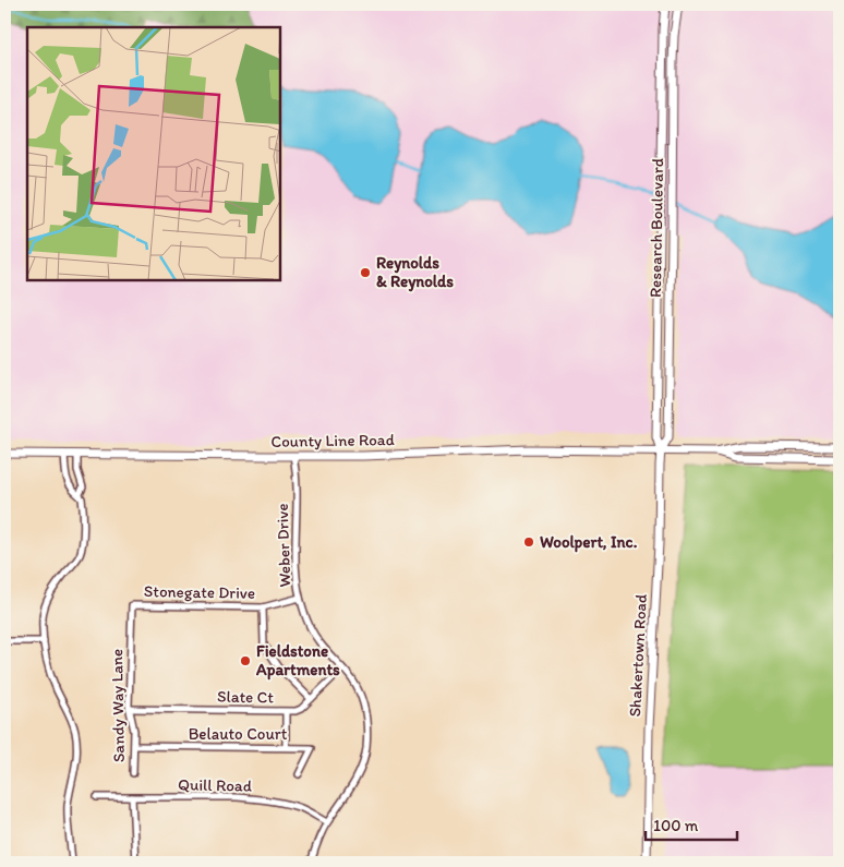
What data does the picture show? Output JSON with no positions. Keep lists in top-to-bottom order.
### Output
{
  "streets": {
    "main road": ["Research Boulevard", "County Line Road", "Shakertown Road"],
    "street": [
      "Weber Drive",
      "Stonegate Drive",
      "Slate Ct",
      "Sandy Way Lane",
      "Belauto Court",
      "Quill Road"
    ]
  },
  "crossings": [
    ["Research Boulevard", "County Line Road"],
    ["Research Boulevard", "Shakertown Road"],
    ["County Line Road", "Weber Drive"],
    ["County Line Road", "Shakertown Road"],
    ["Weber Drive", "Stonegate Drive"],
    ["Weber Drive", "Slate Ct"],
    ["Weber Drive", "Quill Road"],
    ["Stonegate Drive", "Sandy Way Lane"],
    ["Slate Ct", "Sandy Way Lane"],
    ["Sandy Way Lane", "Belauto Court"]
  ],
  "places": ["Reynolds & Reynolds", "Woolpert, Inc.", "Fieldstone Apartments"],
  "scale_bar": "100 m"
}
